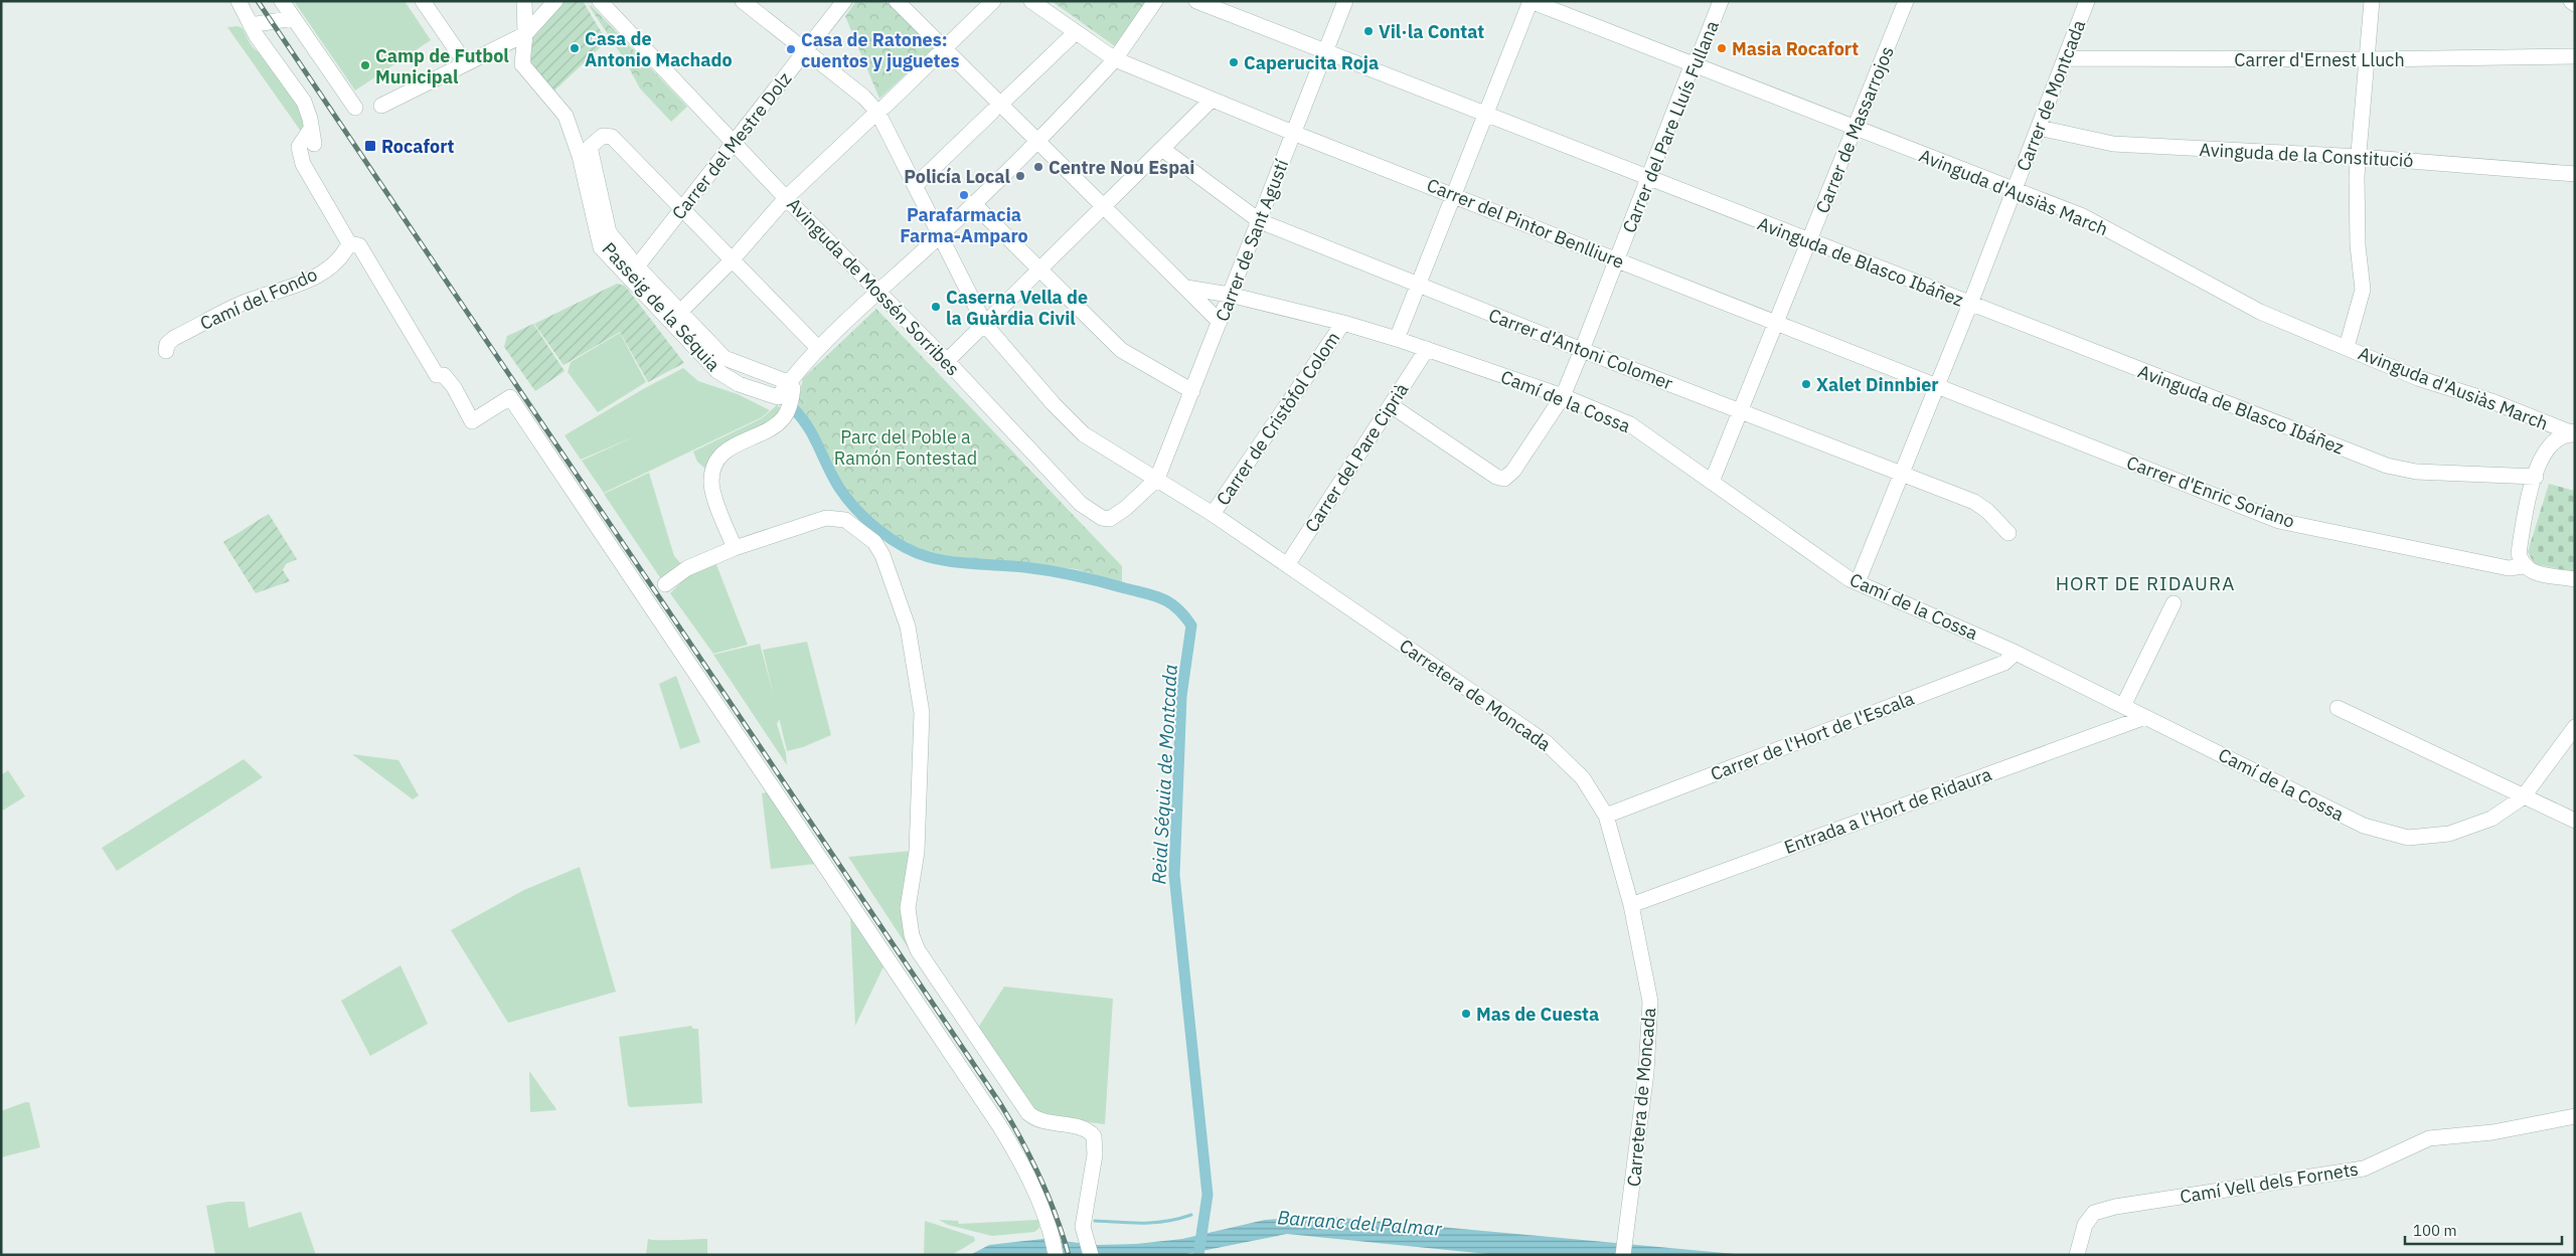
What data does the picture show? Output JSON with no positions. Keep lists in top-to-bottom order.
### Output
{
  "streets": {
    "street": [
      "Carrer d'Ernest Lluch",
      "Carrer de Montcada",
      "Carrer del Pare Lluís Fullana",
      "Carrer de Massarrojos",
      "Carrer del Mestre Dolz",
      "Avinguda de la Constitució",
      "Avinguda d'Ausiàs March",
      "Carrer del Pintor Benlliure",
      "Carrer de Sant Agustí",
      "Avinguda de Blasco Ibáñez",
      "Avinguda de Mossén Sorribes",
      "Camí del Fondo",
      "Passeig de la Séquia",
      "Carrer d'Antoni Colomer",
      "Camí de la Cossa",
      "Carrer de Cristòfol Colom",
      "Carrer del Pare Ciprià",
      "Carrer d'Enric Soriano",
      "Carretera de Moncada",
      "Carrer de l'Hort de l'Escala",
      "Entrada a l'Hort de Ridaura",
      "Camí Vell dels Fornets"
    ]
  },
  "crossings": [
    ["Carrer d'Ernest Lluch", "Carrer de Montcada"],
    ["Carrer de Montcada", "Avinguda de la Constitució"],
    ["Carrer de Montcada", "Avinguda d'Ausiàs March"],
    ["Carrer de Montcada", "Carrer del Pintor Benlliure"],
    ["Carrer de Montcada", "Avinguda de Blasco Ibáñez"],
    ["Carrer de Montcada", "Carrer d'Antoni Colomer"],
    ["Carrer de Montcada", "Camí de la Cossa"],
    ["Carrer de Montcada", "Carrer d'Enric Soriano"],
    ["Carrer del Pare Lluís Fullana", "Avinguda d'Ausiàs March"],
    ["Carrer del Pare Lluís Fullana", "Carrer del Pintor Benlliure"],
    ["Carrer del Pare Lluís Fullana", "Avinguda de Blasco Ibáñez"],
    ["Carrer del Pare Lluís Fullana", "Carrer d'Antoni Colomer"],
    ["Carrer del Pare Lluís Fullana", "Camí de la Cossa"],
    ["Carrer del Pare Lluís Fullana", "Carrer del Pare Ciprià"],
    ["Carrer de Massarrojos", "Avinguda d'Ausiàs March"],
    ["Carrer de Massarrojos", "Carrer del Pintor Benlliure"],
    ["Carrer de Massarrojos", "Avinguda de Blasco Ibáñez"],
    ["Carrer de Massarrojos", "Carrer d'Antoni Colomer"],
    ["Carrer de Massarrojos", "Camí de la Cossa"],
    ["Carrer del Mestre Dolz", "Avinguda de Mossén Sorribes"],
    ["Carrer del Mestre Dolz", "Carretera de Moncada"],
    ["Carrer del Pintor Benlliure", "Carrer de Sant Agustí"],
    ["Carrer del Pintor Benlliure", "Carrer d'Enric Soriano"],
    ["Carrer de Sant Agustí", "Avinguda de Blasco Ibáñez"],
    ["Carrer de Sant Agustí", "Avinguda de Mossén Sorribes"],
    ["Carrer de Sant Agustí", "Carrer d'Antoni Colomer"],
    ["Carrer de Sant Agustí", "Camí de la Cossa"],
    ["Carrer de Sant Agustí", "Carretera de Moncada"],
    ["Avinguda de Mossén Sorribes", "Carretera de Moncada"],
    ["Camí de la Cossa", "Carrer de Cristòfol Colom"],
    ["Camí de la Cossa", "Carrer del Pare Ciprià"],
    ["Camí de la Cossa", "Carrer de l'Hort de l'Escala"],
    ["Camí de la Cossa", "Entrada a l'Hort de Ridaura"],
    ["Carrer de Cristòfol Colom", "Carretera de Moncada"],
    ["Carrer del Pare Ciprià", "Carretera de Moncada"],
    ["Carretera de Moncada", "Carrer de l'Hort de l'Escala"],
    ["Carretera de Moncada", "Entrada a l'Hort de Ridaura"]
  ],
  "districts": ["HORT DE RIDAURA"],
  "water": ["Reial Séquia de Montcada", "Barranc del Palmar"],
  "parks": ["Parc del Poble a Ramón Fontestad"],
  "places": {
    "other": [
      "Vil·la Contat",
      "Casa de Antonio Machado",
      "Masia Rocafort",
      "Casa de Ratones: cuentos y juguetes",
      "Caperucita Roja",
      "Camp de Futbol Municipal",
      "Centre Nou Espai",
      "Policía Local",
      "Parafarmacia Farma-Amparo",
      "Caserna Vella de la Guàrdia Civil",
      "Xalet Dinnbier",
      "Mas de Cuesta"
    ],
    "transit": ["Rocafort"]
  },
  "scale_bar": "100 m"
}
